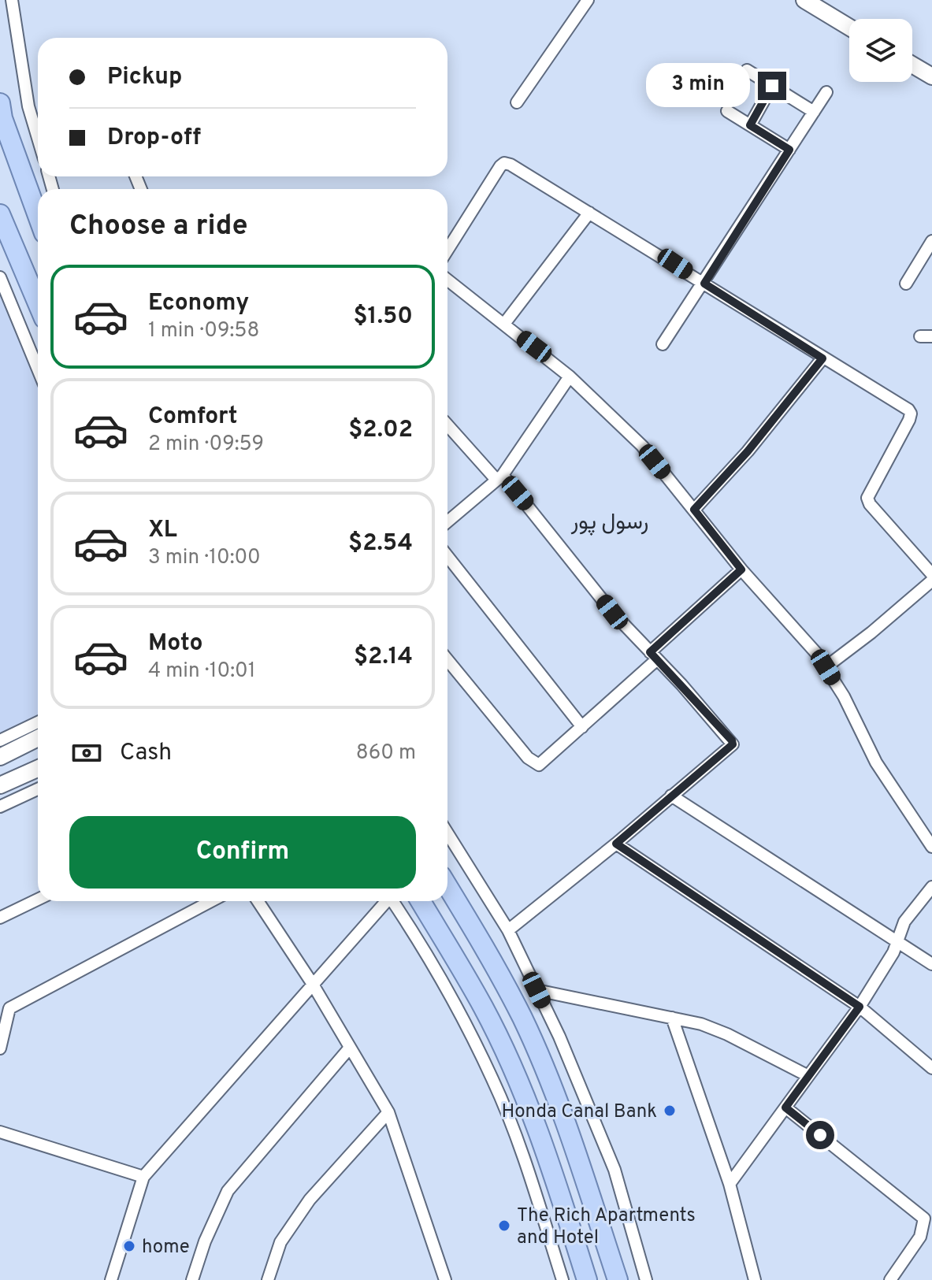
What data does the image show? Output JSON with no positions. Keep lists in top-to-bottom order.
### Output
{
  "districts": ["رسول پور"],
  "places": ["Honda Canal Bank", "The Rich Apartments and Hotel", "home"],
  "page": {
    "banner": ["Pickup", "Drop-off"],
    "bubble": "3 min",
    "heading": "Choose a ride",
    "list": [
      {
        "name": "Economy",
        "note": "1 min · 09:58",
        "value": "$1.50"
      },
      {
        "name": "Comfort",
        "note": "2 min · 09:59",
        "value": "$2.02"
      },
      {
        "name": "XL",
        "note": "3 min · 10:00",
        "value": "$2.54"
      },
      {
        "name": "Moto",
        "note": "4 min · 10:01",
        "value": "$2.14"
      }
    ],
    "pay": ["Cash", "860 m"],
    "buttons": "Confirm"
  }
}
